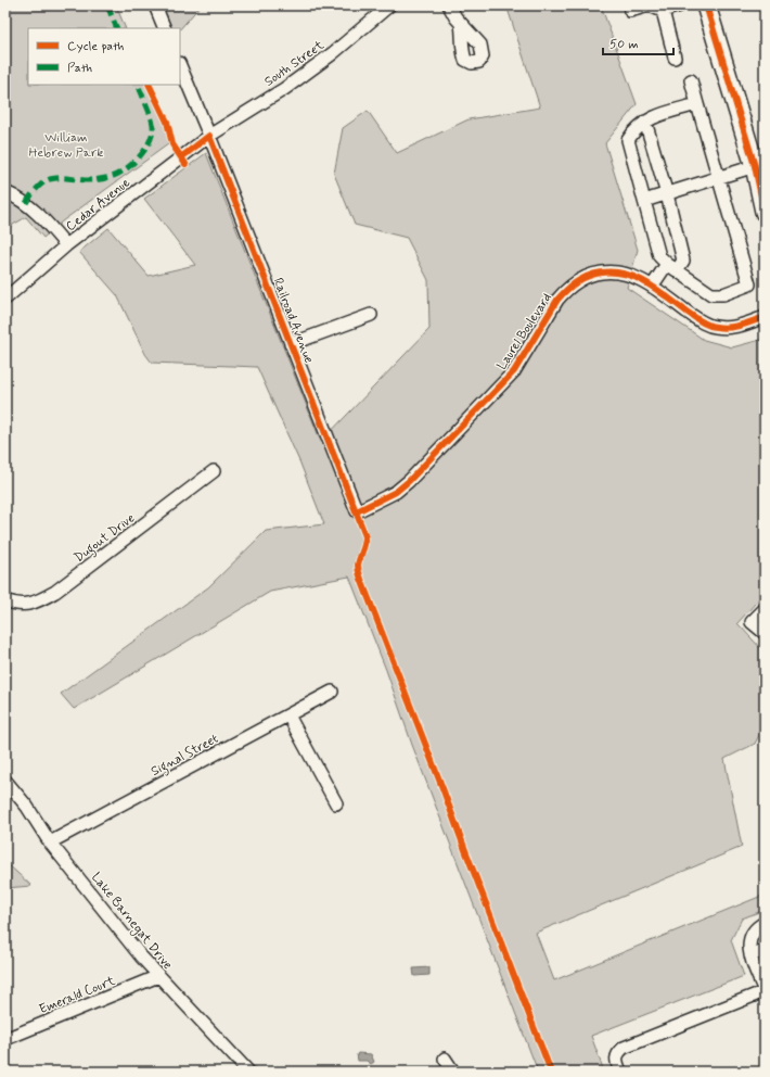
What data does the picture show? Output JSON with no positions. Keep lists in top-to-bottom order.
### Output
{
  "streets": {
    "street": [
      "South Street",
      "Cedar Avenue",
      "Railroad Avenue",
      "Laurel Boulevard",
      "Dugout Drive",
      "Signal Street",
      "Lake Barnegat Drive",
      "Emerald Court"
    ]
  },
  "crossings": [
    ["South Street", "Cedar Avenue"],
    ["South Street", "Railroad Avenue"],
    ["Cedar Avenue", "Railroad Avenue"],
    ["Railroad Avenue", "Laurel Boulevard"],
    ["Signal Street", "Lake Barnegat Drive"],
    ["Lake Barnegat Drive", "Emerald Court"]
  ],
  "parks": ["William Hebrew Park"],
  "legend": ["Cycle path", "Path"],
  "scale_bar": "50 m"
}
